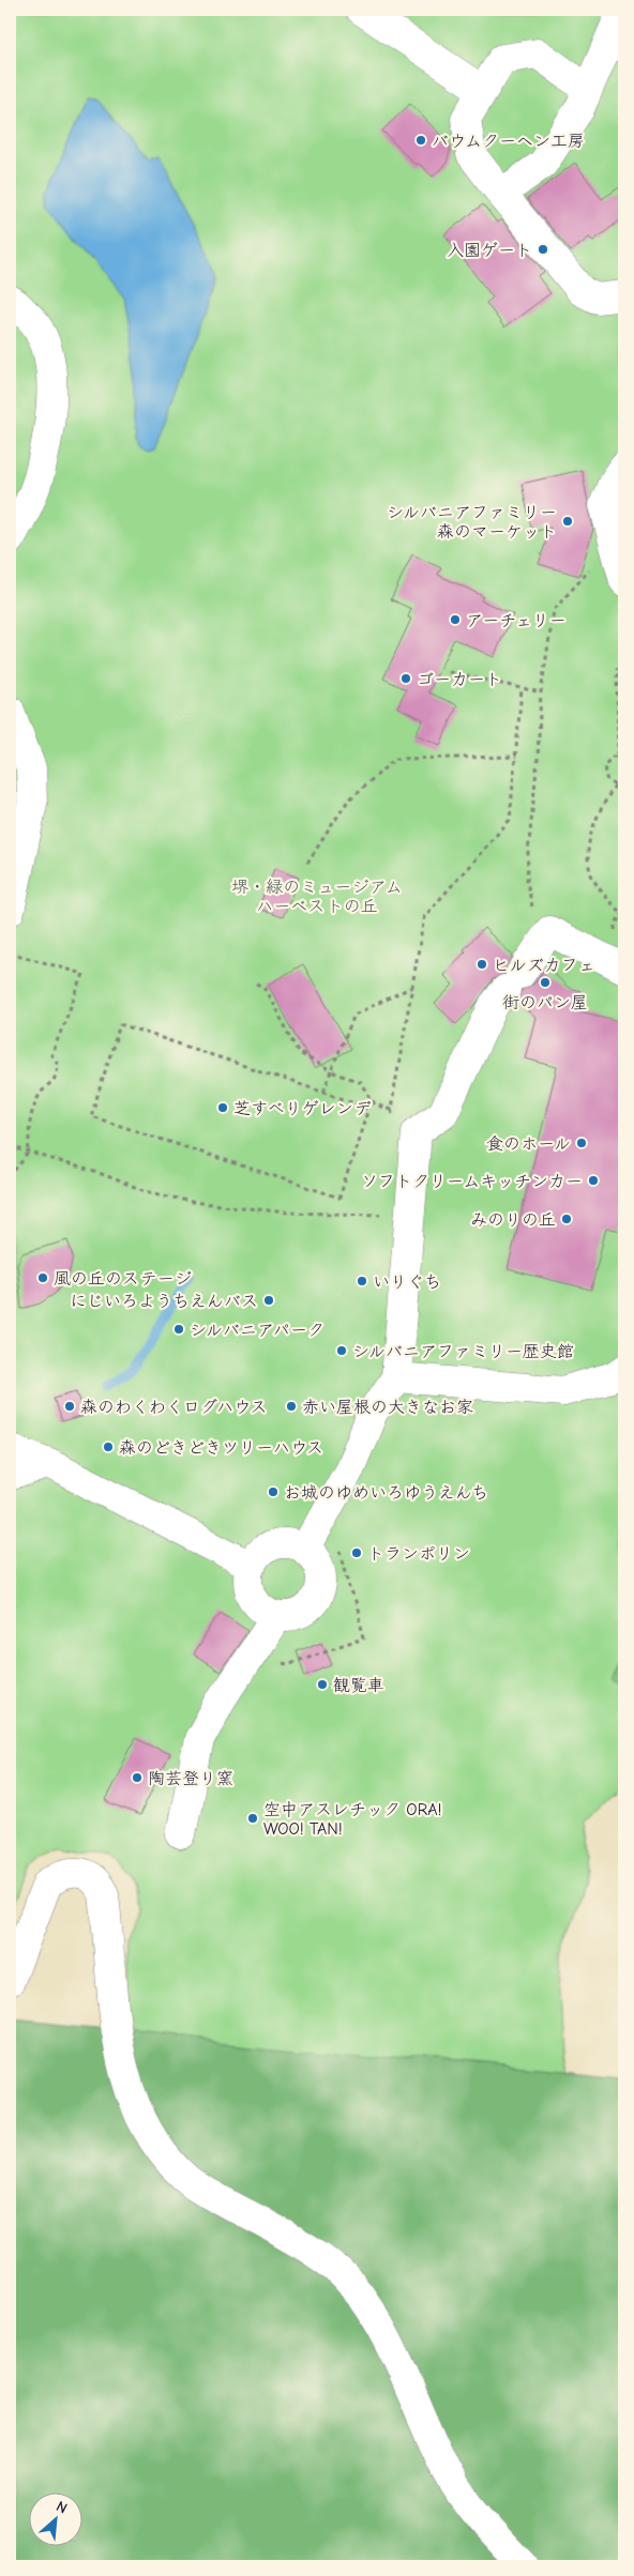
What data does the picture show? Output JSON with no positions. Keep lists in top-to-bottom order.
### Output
{
  "parks": ["堺・緑のミュージアム ハーベストの丘"],
  "places": [
    "バウムクーヘン工房",
    "入園ゲート",
    "シルバニアファミリー 森のマーケット",
    "アーチェリー",
    "ゴーカート",
    "ヒルズカフェ",
    "街のパン屋",
    "芝すべりゲレンデ",
    "食のホール",
    "ソフトクリームキッチンカー",
    "みのりの丘",
    "風の丘のステージ",
    "いりぐち",
    "にじいろようちえんバス",
    "シルバニアパーク",
    "シルバニアファミリー歴史館",
    "森のわくわくログハウス",
    "赤い屋根の大きなお家",
    "森のどきどきツリーハウス",
    "お城のゆめいろゆうえんち",
    "トランポリン",
    "観覧車",
    "陶芸登り窯",
    "空中アスレチック ORA! WOO! TAN!"
  ],
  "north": "top right"
}
